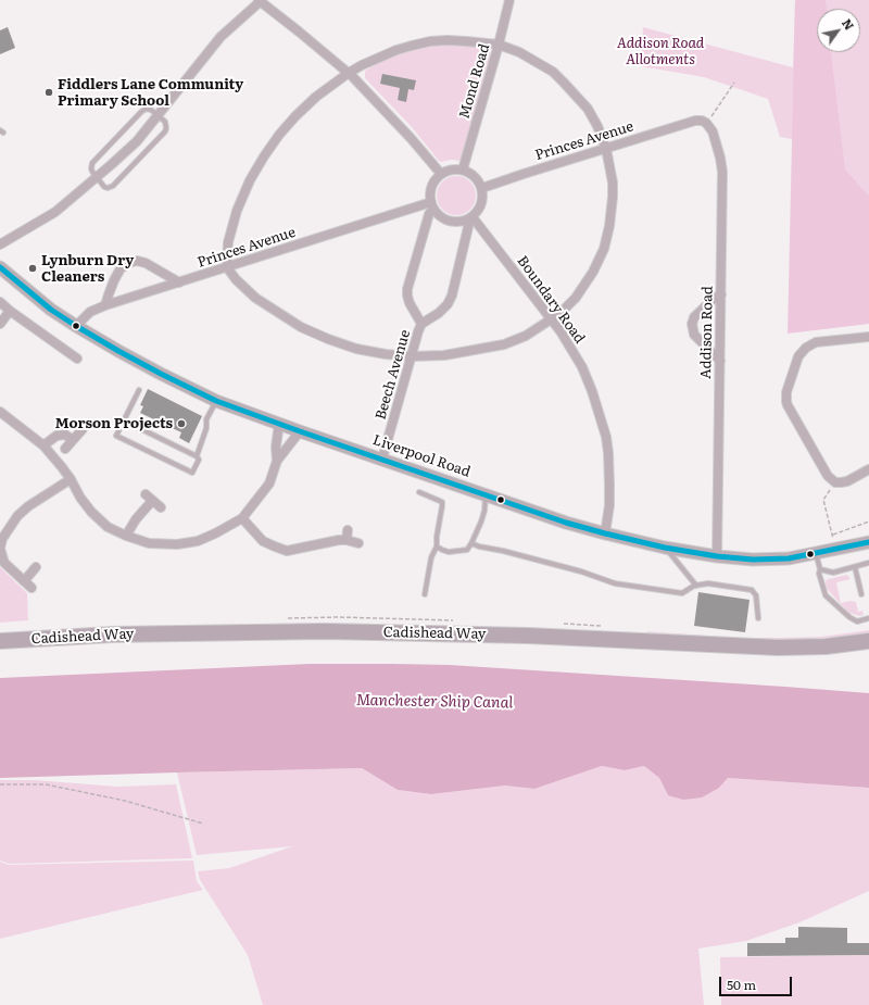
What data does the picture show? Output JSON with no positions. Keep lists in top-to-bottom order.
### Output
{
  "streets": {
    "highway": ["Cadishead Way"],
    "main road": ["Liverpool Road"],
    "street": [
      "Mond Road",
      "Princes Avenue",
      "Boundary Road",
      "Addison Road",
      "Beech Avenue"
    ]
  },
  "crossings": [
    ["Mond Road", "Princes Avenue"],
    ["Mond Road", "Boundary Road"],
    ["Mond Road", "Beech Avenue"],
    ["Princes Avenue", "Boundary Road"],
    ["Princes Avenue", "Addison Road"],
    ["Princes Avenue", "Beech Avenue"],
    ["Princes Avenue", "Liverpool Road"],
    ["Boundary Road", "Beech Avenue"],
    ["Boundary Road", "Liverpool Road"],
    ["Addison Road", "Liverpool Road"],
    ["Beech Avenue", "Liverpool Road"]
  ],
  "water": ["Manchester Ship Canal"],
  "parks": ["Addison Road Allotments"],
  "places": ["Fiddlers Lane Community Primary School", "Lynburn Dry Cleaners", "Morson Projects"],
  "scale_bar": "50 m",
  "north": "top right"
}
